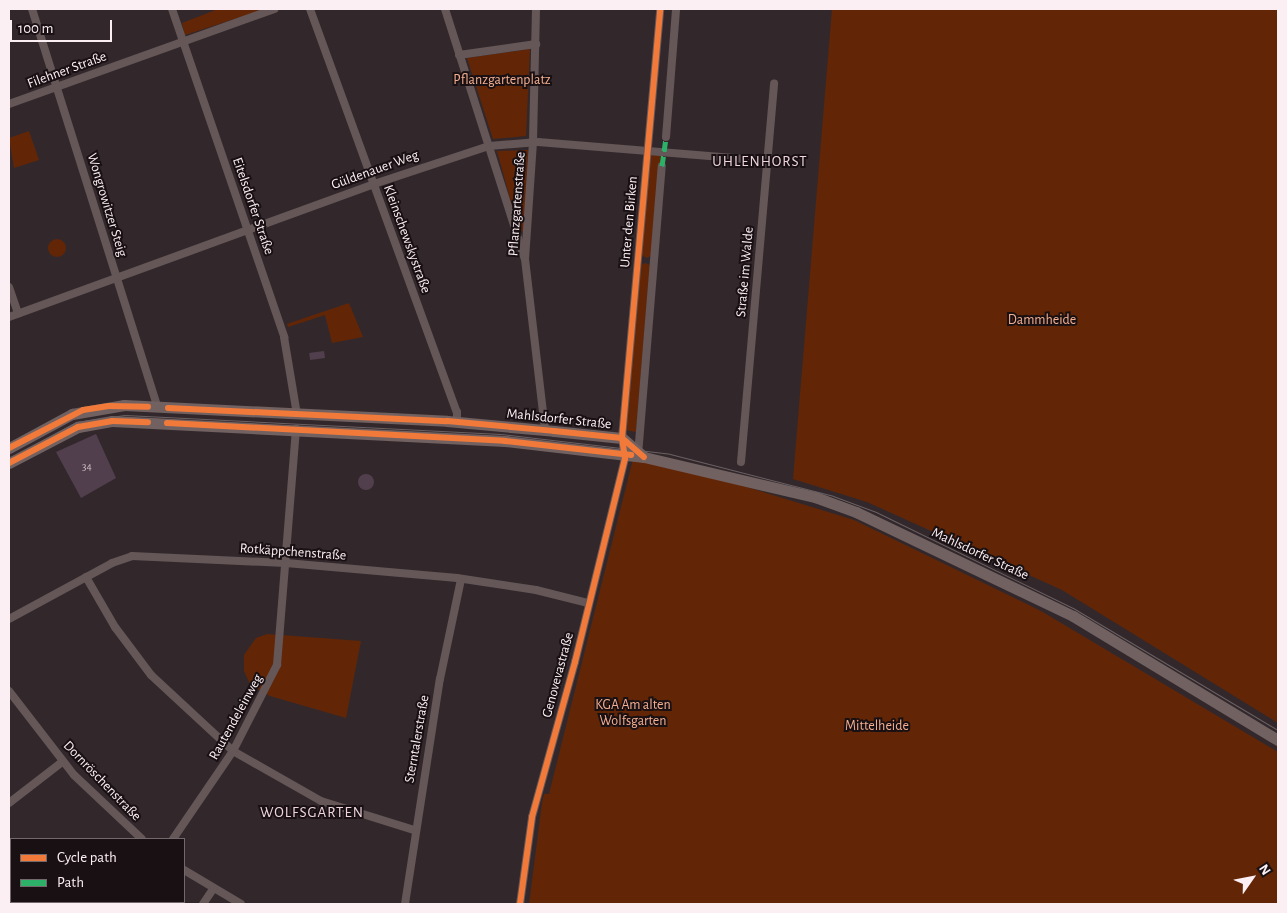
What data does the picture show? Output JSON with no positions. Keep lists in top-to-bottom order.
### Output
{
  "streets": {
    "main road": ["Mahlsdorfer Straße"],
    "street": [
      "Filehner Straße",
      "Güldenauer Weg",
      "Pflanzgartenstraße",
      "Wongrowitzer Steig",
      "Eitelsdorfer Straße",
      "Unter den Birken",
      "Kleinschewskystraße",
      "Straße im Walde",
      "Rotkäppchenstraße",
      "Genovevastraße",
      "Rautendeleinweg",
      "Sterntalerstraße",
      "Dornröschenstraße"
    ]
  },
  "crossings": [
    ["Filehner Straße", "Wongrowitzer Steig"],
    ["Filehner Straße", "Eitelsdorfer Straße"],
    ["Güldenauer Weg", "Pflanzgartenstraße"],
    ["Güldenauer Weg", "Wongrowitzer Steig"],
    ["Güldenauer Weg", "Eitelsdorfer Straße"],
    ["Güldenauer Weg", "Unter den Birken"],
    ["Güldenauer Weg", "Kleinschewskystraße"],
    ["Güldenauer Weg", "Straße im Walde"],
    ["Pflanzgartenstraße", "Mahlsdorfer Straße"],
    ["Wongrowitzer Steig", "Mahlsdorfer Straße"],
    ["Eitelsdorfer Straße", "Mahlsdorfer Straße"],
    ["Unter den Birken", "Mahlsdorfer Straße"],
    ["Unter den Birken", "Genovevastraße"],
    ["Kleinschewskystraße", "Mahlsdorfer Straße"],
    ["Mahlsdorfer Straße", "Genovevastraße"],
    ["Mahlsdorfer Straße", "Rautendeleinweg"],
    ["Rotkäppchenstraße", "Genovevastraße"],
    ["Rotkäppchenstraße", "Rautendeleinweg"],
    ["Rotkäppchenstraße", "Sterntalerstraße"]
  ],
  "districts": ["UHLENHORST", "WOLFSGARTEN"],
  "parks": [
    "Pflanzgartenplatz",
    "Dammheide",
    "KGA Am alten Wolfsgarten",
    "Mittelheide"
  ],
  "house_numbers": ["34"],
  "legend": ["Cycle path", "Path"],
  "scale_bar": "100 m",
  "north": "top right"
}
